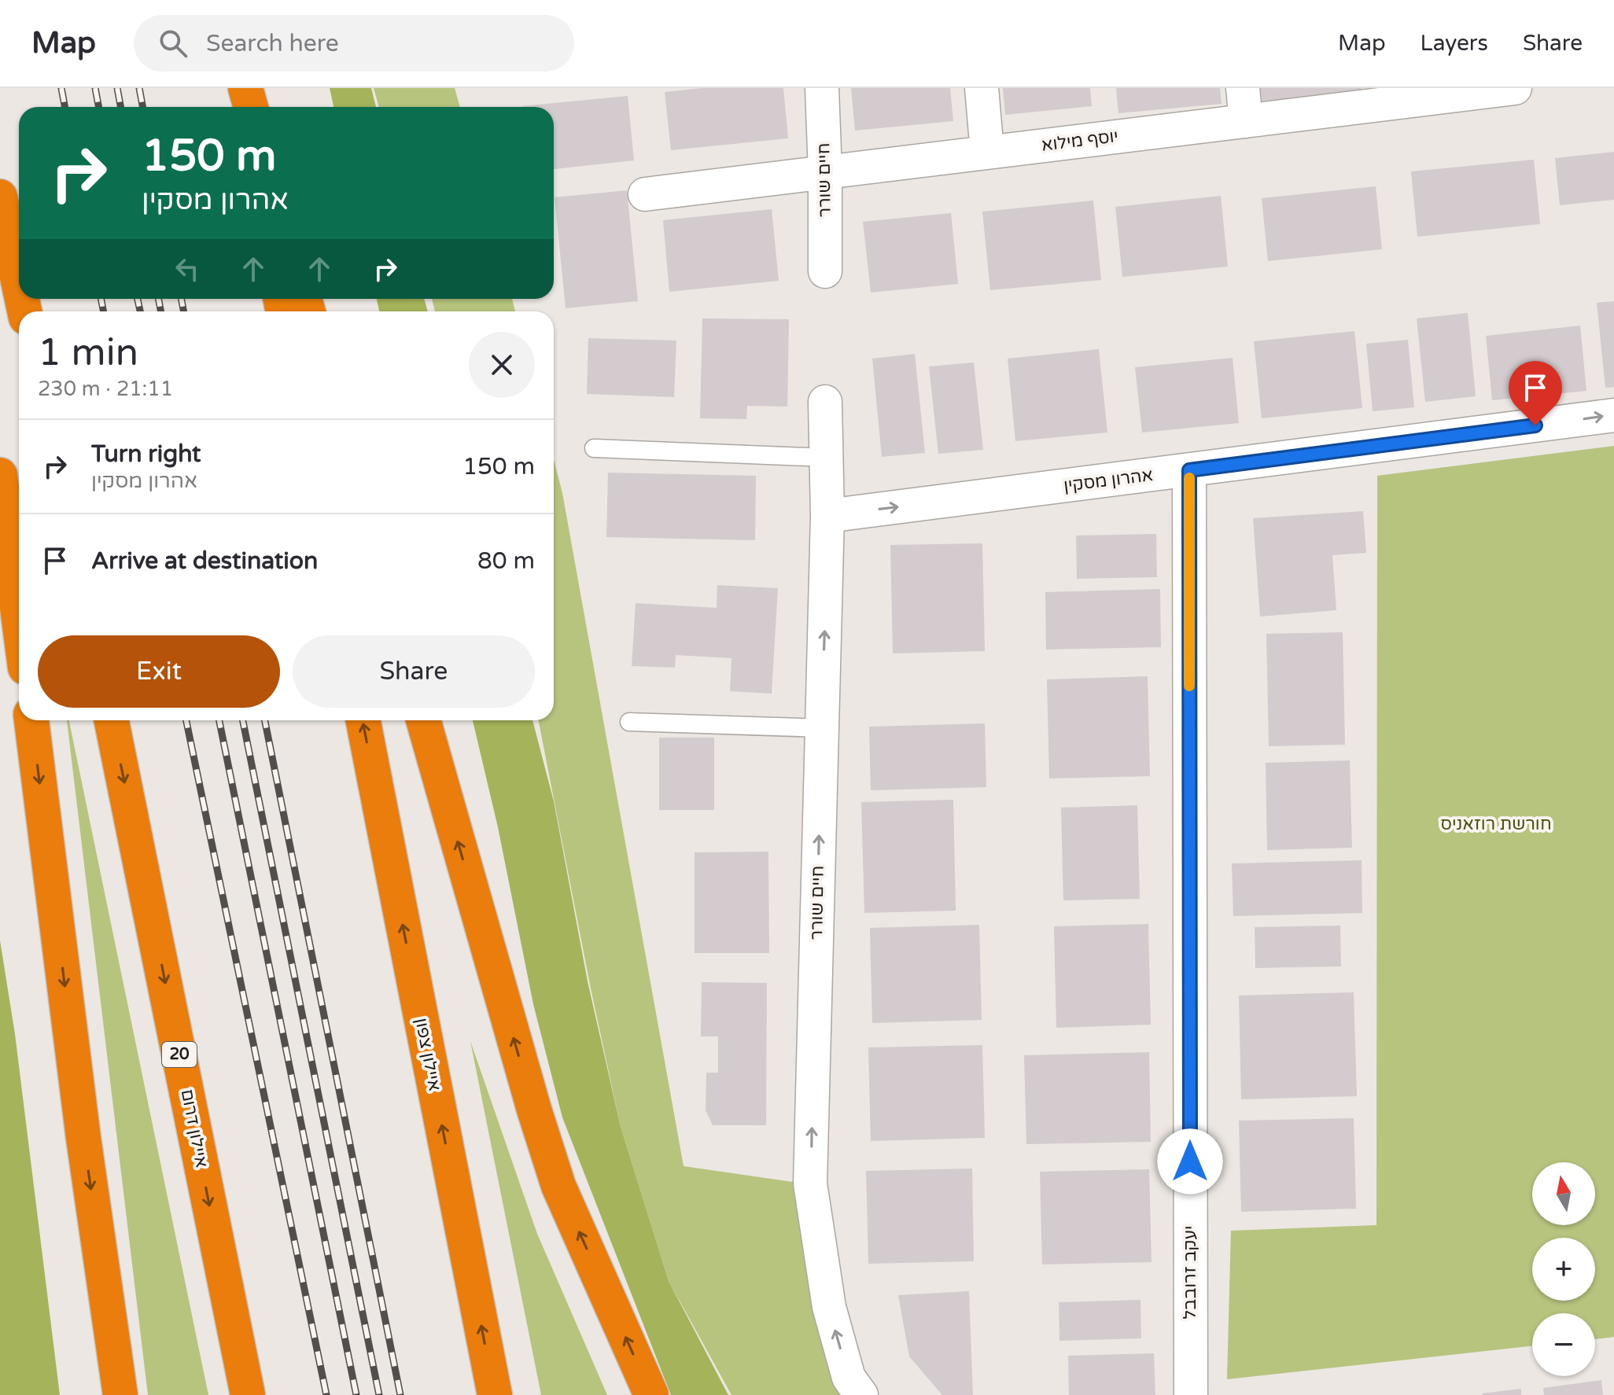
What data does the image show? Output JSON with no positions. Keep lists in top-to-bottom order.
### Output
{
  "streets": {
    "highway": ["20", "איילון צפון", "איילון דרום"],
    "street": [
      "יוסף מילוא",
      "חיים שורר",
      "אהרון מסקין",
      "יעקב זרובבל"
    ]
  },
  "crossings": [
    ["יוסף מילוא", "חיים שורר"],
    ["חיים שורר", "אהרון מסקין"],
    ["אהרון מסקין", "יעקב זרובבל"]
  ],
  "one_way": ["חיים שורר", "אהרון מסקין"],
  "parks": ["חורשת רוזאניס"],
  "north": "top",
  "page": {
    "header": "Map",
    "search": "Search here",
    "nav": ["Map", "Layers", "Share"],
    "turn": ["150 m", "אהרון מסקין"],
    "heading": ["1 min", "230 m · 21:11"],
    "list": [
      {
        "name": "Turn right",
        "note": "אהרון מסקין",
        "value": "150 m"
      },
      {
        "name": "Arrive at destination",
        "value": "80 m"
      }
    ],
    "buttons": ["Exit", "Share"],
    "map_buttons": ["+", "−"]
  }
}
